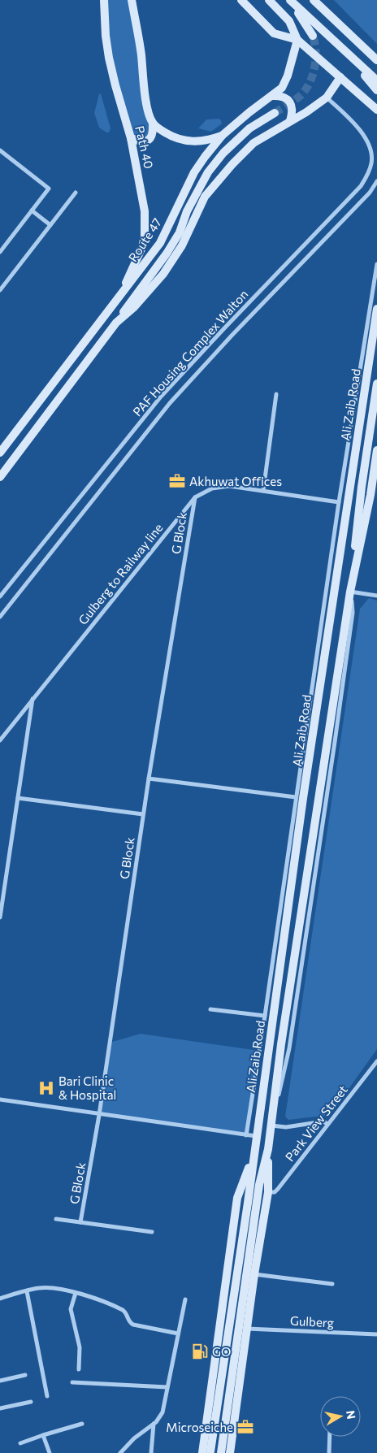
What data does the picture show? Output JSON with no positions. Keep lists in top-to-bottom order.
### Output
{
  "streets": {
    "main road": ["Path 40", "Route 47", "Ali Zaib Road"],
    "street": [
      "PAF Housing Complex Walton",
      "G Block",
      "Gulberg to Railway line",
      "Park View Street",
      "Gulberg"
    ]
  },
  "crossings": [
    ["Path 40", "Route 47"],
    ["Ali Zaib Road", "Park View Street"],
    ["Ali Zaib Road", "Gulberg"],
    ["G Block", "Gulberg to Railway line"]
  ],
  "places": {
    "office": ["Akhuwat Offices", "Microseiche"],
    "hospital": ["Bari Clinic & Hospital"],
    "fuel station": ["GO"]
  },
  "north": "right"
}
